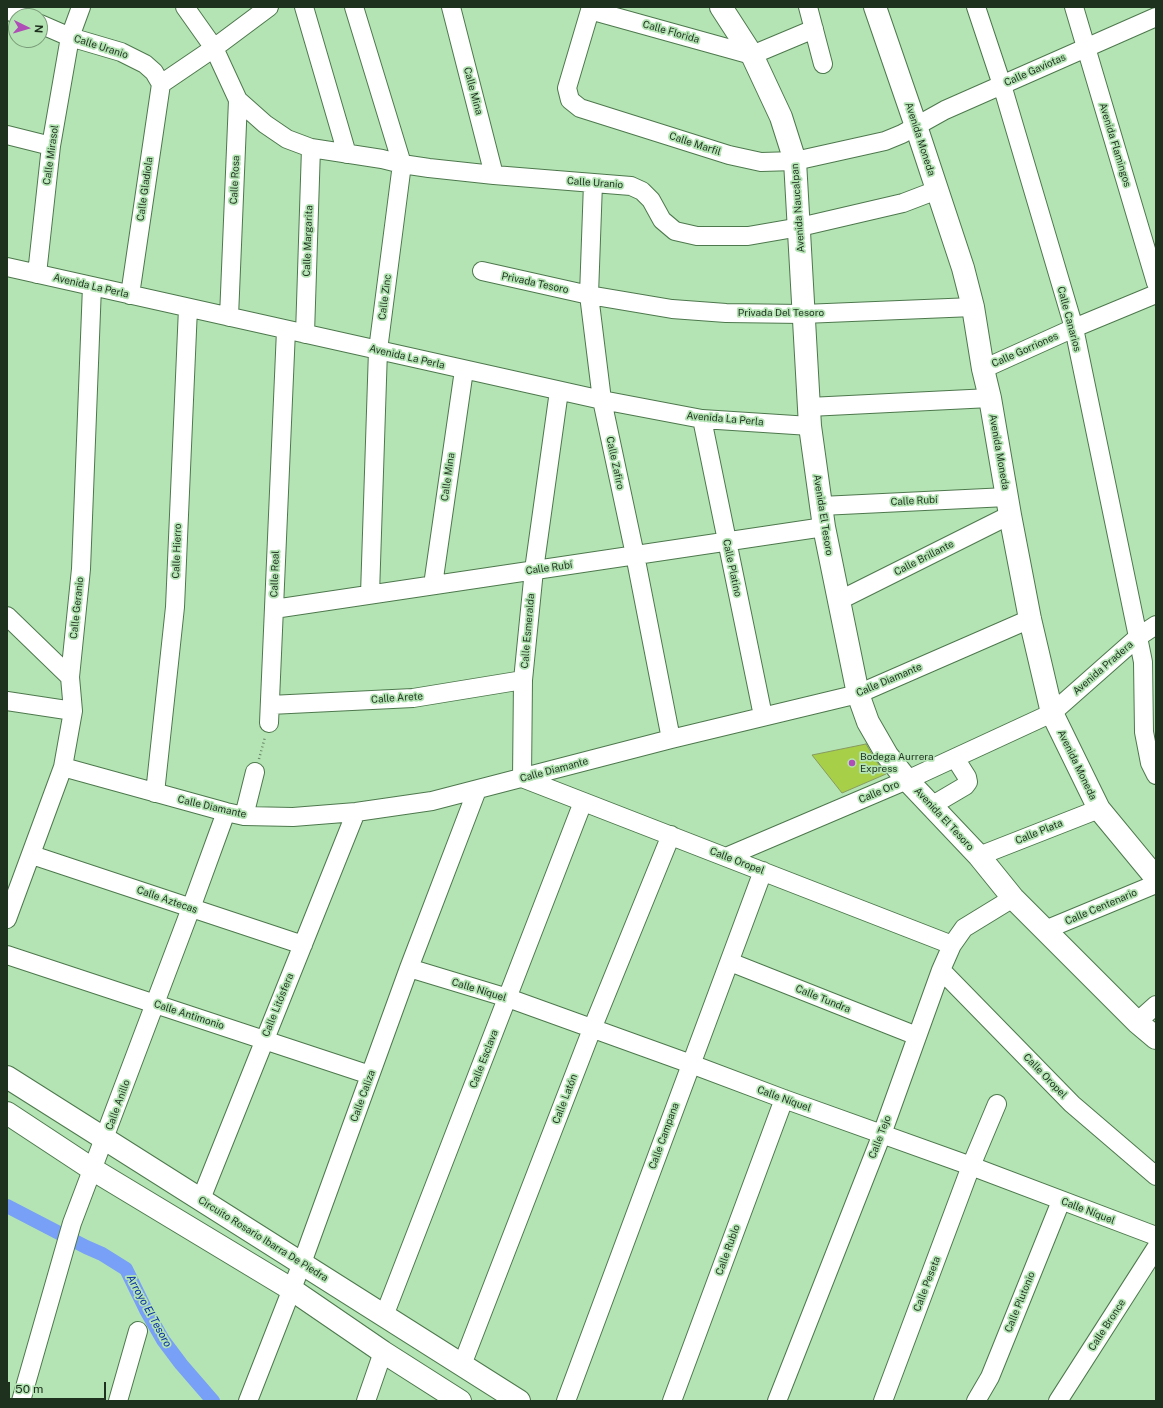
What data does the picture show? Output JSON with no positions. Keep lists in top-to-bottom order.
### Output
{
  "streets": {
    "main road": [
      "Avenida Moneda",
      "Avenida Naucalpan",
      "Avenida El Tesoro",
      "Circuito Rosario Ibarra De Piedra"
    ],
    "street": [
      "Calle Florida",
      "Calle Uranio",
      "Calle Gaviotas",
      "Calle Mina",
      "Calle Marfil",
      "Avenida Flamingos",
      "Calle Mirasol",
      "Calle Rosa",
      "Calle Gladiola",
      "Calle Margarita",
      "Privada Tesoro",
      "Avenida La Perla",
      "Calle Zinc",
      "Privada Del Tesoro",
      "Calle Canarios",
      "Calle Gorriones",
      "Calle Zafiro",
      "Calle Rubí",
      "Calle Hierro",
      "Calle Brillante",
      "Calle Platino",
      "Calle Real",
      "Calle Geranio",
      "Calle Esmeralda",
      "Avenida Pradera",
      "Calle Diamante",
      "Calle Arete",
      "Calle Oro",
      "Calle Plata",
      "Calle Oropel",
      "Calle Aztecas",
      "Calle Centenario",
      "Calle Níquel",
      "Calle Tundra",
      "Calle Litósfera",
      "Calle Antimonio",
      "Calle Esclava",
      "Calle Caliza",
      "Calle Latón",
      "Calle Anillo",
      "Calle Campana",
      "Calle Tejo",
      "Calle Rublo",
      "Calle Peseta",
      "Calle Plutonio",
      "Calle Bronce"
    ]
  },
  "crossings": [
    ["Calle Florida", "Calle Marfil"],
    ["Calle Florida", "Avenida Naucalpan"],
    ["Calle Uranio", "Calle Mina"],
    ["Calle Uranio", "Avenida Moneda"],
    ["Calle Uranio", "Calle Mirasol"],
    ["Calle Uranio", "Calle Rosa"],
    ["Calle Uranio", "Calle Gladiola"],
    ["Calle Uranio", "Avenida Naucalpan"],
    ["Calle Uranio", "Calle Margarita"],
    ["Calle Uranio", "Calle Zinc"],
    ["Calle Uranio", "Calle Zafiro"],
    ["Calle Gaviotas", "Avenida Moneda"],
    ["Calle Gaviotas", "Calle Marfil"],
    ["Calle Gaviotas", "Avenida Flamingos"],
    ["Calle Gaviotas", "Calle Canarios"],
    ["Calle Mina", "Avenida La Perla"],
    ["Calle Mina", "Calle Rubí"],
    ["Avenida Moneda", "Calle Marfil"],
    ["Avenida Moneda", "Privada Del Tesoro"],
    ["Avenida Moneda", "Calle Gorriones"],
    ["Avenida Moneda", "Calle Rubí"],
    ["Avenida Moneda", "Calle Brillante"],
    ["Avenida Moneda", "Avenida Pradera"],
    ["Avenida Moneda", "Calle Diamante"],
    ["Avenida Moneda", "Calle Oro"],
    ["Avenida Moneda", "Calle Plata"],
    ["Calle Marfil", "Avenida Naucalpan"],
    ["Calle Mirasol", "Avenida La Perla"],
    ["Calle Rosa", "Avenida La Perla"],
    ["Calle Gladiola", "Avenida La Perla"],
    ["Avenida Naucalpan", "Avenida La Perla"],
    ["Avenida Naucalpan", "Privada Del Tesoro"],
    ["Avenida Naucalpan", "Avenida El Tesoro"],
    ["Calle Margarita", "Avenida La Perla"],
    ["Privada Tesoro", "Privada Del Tesoro"],
    ["Privada Tesoro", "Calle Zafiro"],
    ["Avenida La Perla", "Calle Zinc"],
    ["Avenida La Perla", "Calle Zafiro"],
    ["Avenida La Perla", "Avenida El Tesoro"],
    ["Avenida La Perla", "Calle Hierro"],
    ["Avenida La Perla", "Calle Platino"],
    ["Avenida La Perla", "Calle Real"],
    ["Avenida La Perla", "Calle Geranio"],
    ["Avenida La Perla", "Calle Esmeralda"],
    ["Calle Zinc", "Calle Rubí"],
    ["Privada Del Tesoro", "Calle Zafiro"],
    ["Calle Canarios", "Calle Gorriones"],
    ["Calle Canarios", "Avenida Pradera"],
    ["Calle Zafiro", "Calle Rubí"],
    ["Calle Zafiro", "Calle Diamante"],
    ["Calle Rubí", "Avenida El Tesoro"],
    ["Calle Rubí", "Calle Brillante"],
    ["Calle Rubí", "Calle Platino"],
    ["Calle Rubí", "Calle Real"],
    ["Calle Rubí", "Calle Esmeralda"],
    ["Avenida El Tesoro", "Calle Brillante"],
    ["Avenida El Tesoro", "Calle Diamante"],
    ["Avenida El Tesoro", "Calle Oro"],
    ["Avenida El Tesoro", "Calle Plata"],
    ["Avenida El Tesoro", "Calle Centenario"],
    ["Avenida El Tesoro", "Calle Tejo"],
    ["Calle Hierro", "Calle Diamante"],
    ["Calle Platino", "Calle Diamante"],
    ["Calle Real", "Calle Arete"],
    ["Calle Geranio", "Calle Diamante"],
    ["Calle Geranio", "Calle Aztecas"],
    ["Calle Esmeralda", "Calle Diamante"],
    ["Calle Esmeralda", "Calle Arete"],
    ["Calle Esmeralda", "Calle Oropel"],
    ["Avenida Pradera", "Calle Oro"],
    ["Calle Diamante", "Calle Oropel"],
    ["Calle Diamante", "Calle Litósfera"],
    ["Calle Diamante", "Calle Caliza"],
    ["Calle Diamante", "Calle Anillo"],
    ["Calle Oro", "Calle Oropel"],
    ["Calle Oropel", "Calle Esclava"],
    ["Calle Oropel", "Calle Latón"],
    ["Calle Oropel", "Calle Campana"],
    ["Calle Oropel", "Calle Tejo"],
    ["Calle Aztecas", "Calle Litósfera"],
    ["Calle Aztecas", "Calle Anillo"],
    ["Calle Níquel", "Calle Esclava"],
    ["Calle Níquel", "Calle Caliza"],
    ["Calle Níquel", "Calle Latón"],
    ["Calle Níquel", "Calle Campana"],
    ["Calle Níquel", "Calle Tejo"],
    ["Calle Níquel", "Calle Rublo"],
    ["Calle Níquel", "Calle Peseta"],
    ["Calle Níquel", "Calle Plutonio"],
    ["Calle Tundra", "Calle Campana"],
    ["Calle Tundra", "Calle Tejo"],
    ["Calle Litósfera", "Calle Antimonio"],
    ["Calle Litósfera", "Circuito Rosario Ibarra De Piedra"],
    ["Calle Antimonio", "Calle Caliza"],
    ["Calle Antimonio", "Calle Anillo"],
    ["Calle Esclava", "Circuito Rosario Ibarra De Piedra"],
    ["Calle Caliza", "Circuito Rosario Ibarra De Piedra"],
    ["Calle Latón", "Circuito Rosario Ibarra De Piedra"],
    ["Calle Anillo", "Circuito Rosario Ibarra De Piedra"]
  ],
  "water": ["Arroyo El Tesoro"],
  "places": ["Bodega Aurrera Express"],
  "scale_bar": "50 m",
  "north": "right"
}
